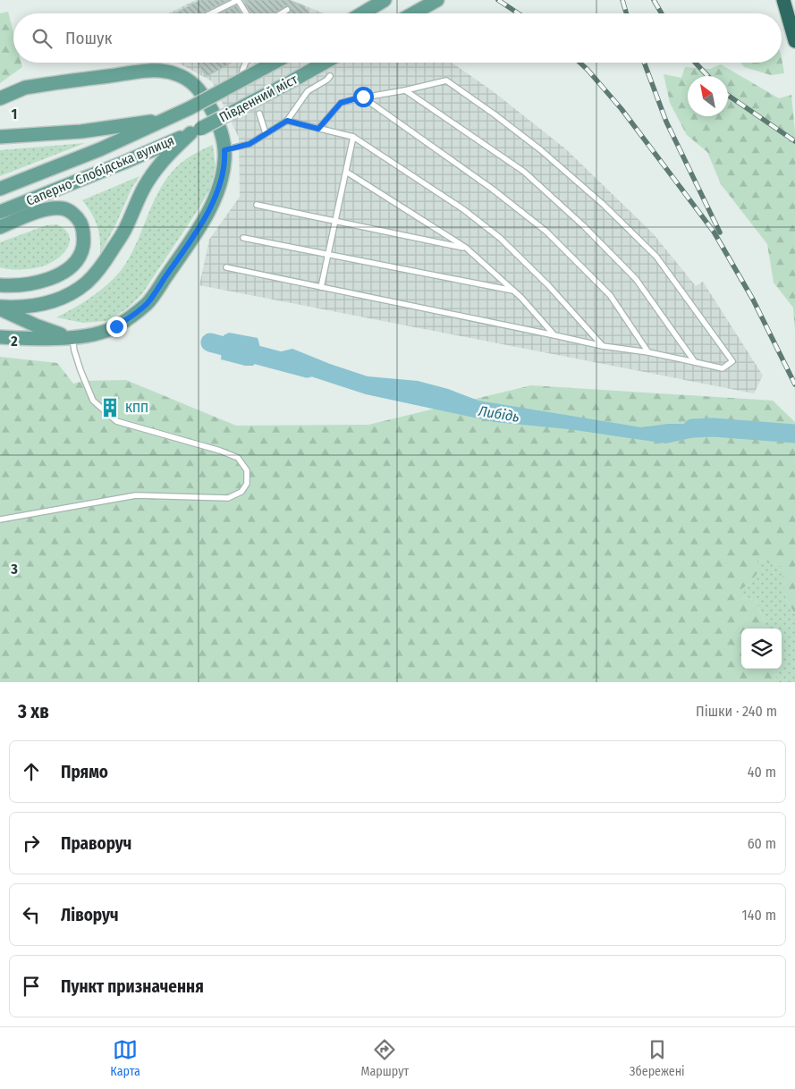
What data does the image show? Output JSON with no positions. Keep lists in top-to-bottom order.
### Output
{
  "streets": {
    "main road": ["Південний міст", "Саперно-Слобідська вулиця"]
  },
  "crossings": [
    ["Південний міст", "Саперно-Слобідська вулиця"]
  ],
  "water": ["Либідь"],
  "places": {
    "building": ["КПП"]
  },
  "north": "top left",
  "page": {
    "search": "Пошук",
    "heading": ["3 хв", "Пішки · 240 m"],
    "list": [
      ["Прямо", "40 m"],
      ["Праворуч", "60 m"],
      ["Ліворуч", "140 m"],
      "Пункт призначення"
    ],
    "nav": ["Карта", "Маршрут", "Збережені"]
  },
  "grid": {
    "rows": ["1", "2", "3"]
  }
}
